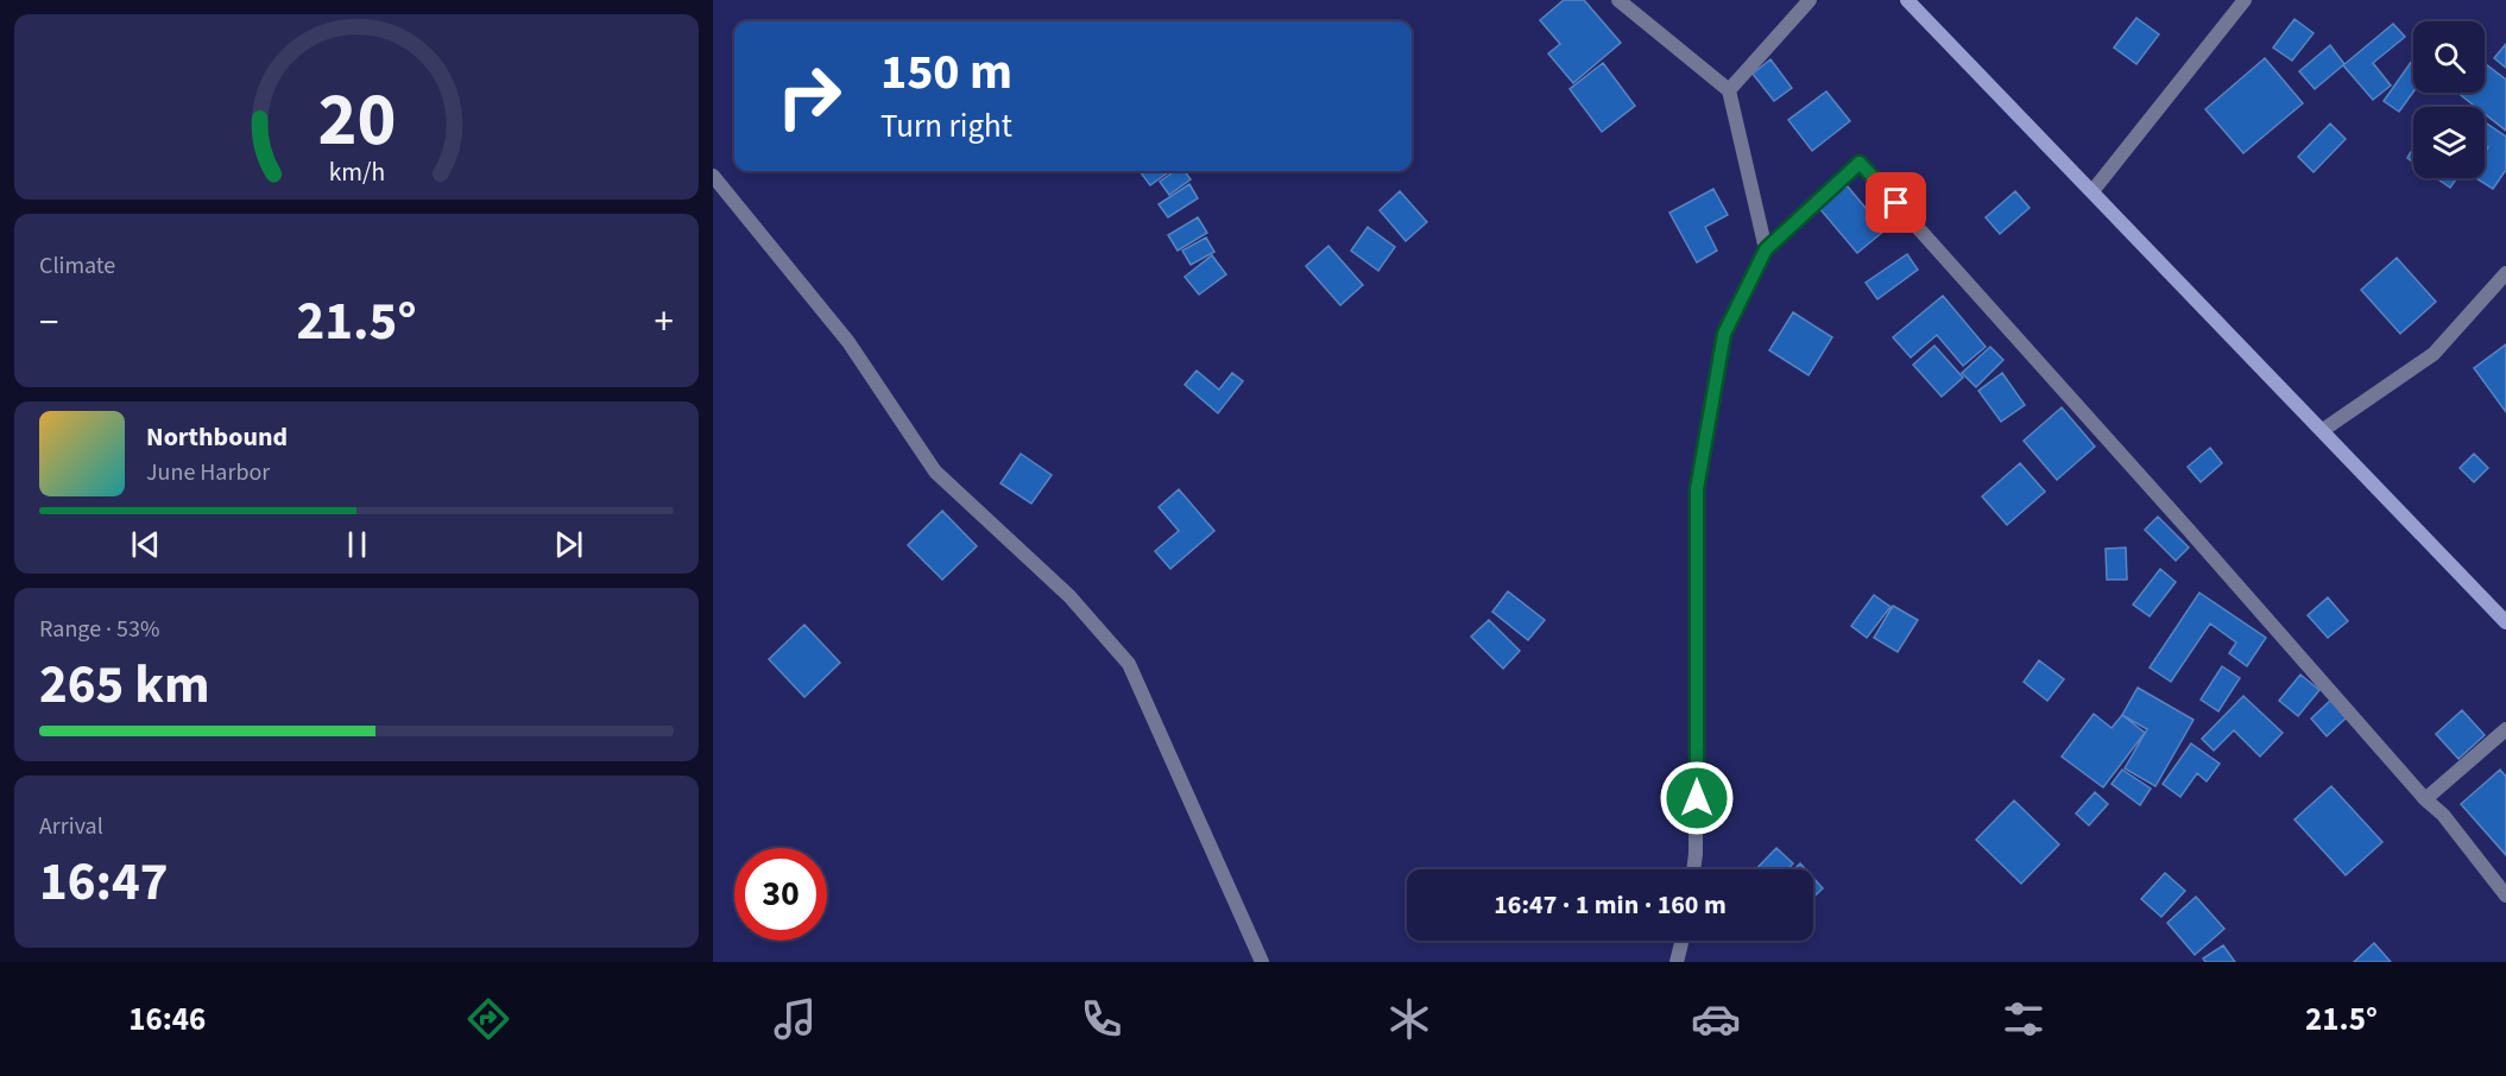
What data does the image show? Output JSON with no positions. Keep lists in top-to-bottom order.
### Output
{
  "page": {
    "turn": ["150 m", "Turn right"],
    "tile": [
      "Climate",
      ["Range · 53%", "265 km"],
      ["Arrival", "16:47"]
    ],
    "heat": ["−", "21.5°", "+"],
    "song": ["Northbound", "June Harbor"],
    "limit": "30",
    "trip": "16:47 · 1 min · 160 m",
    "tabs": ["16:46", "21.5°"],
    "gauge": ["20", "km/h"]
  }
}
